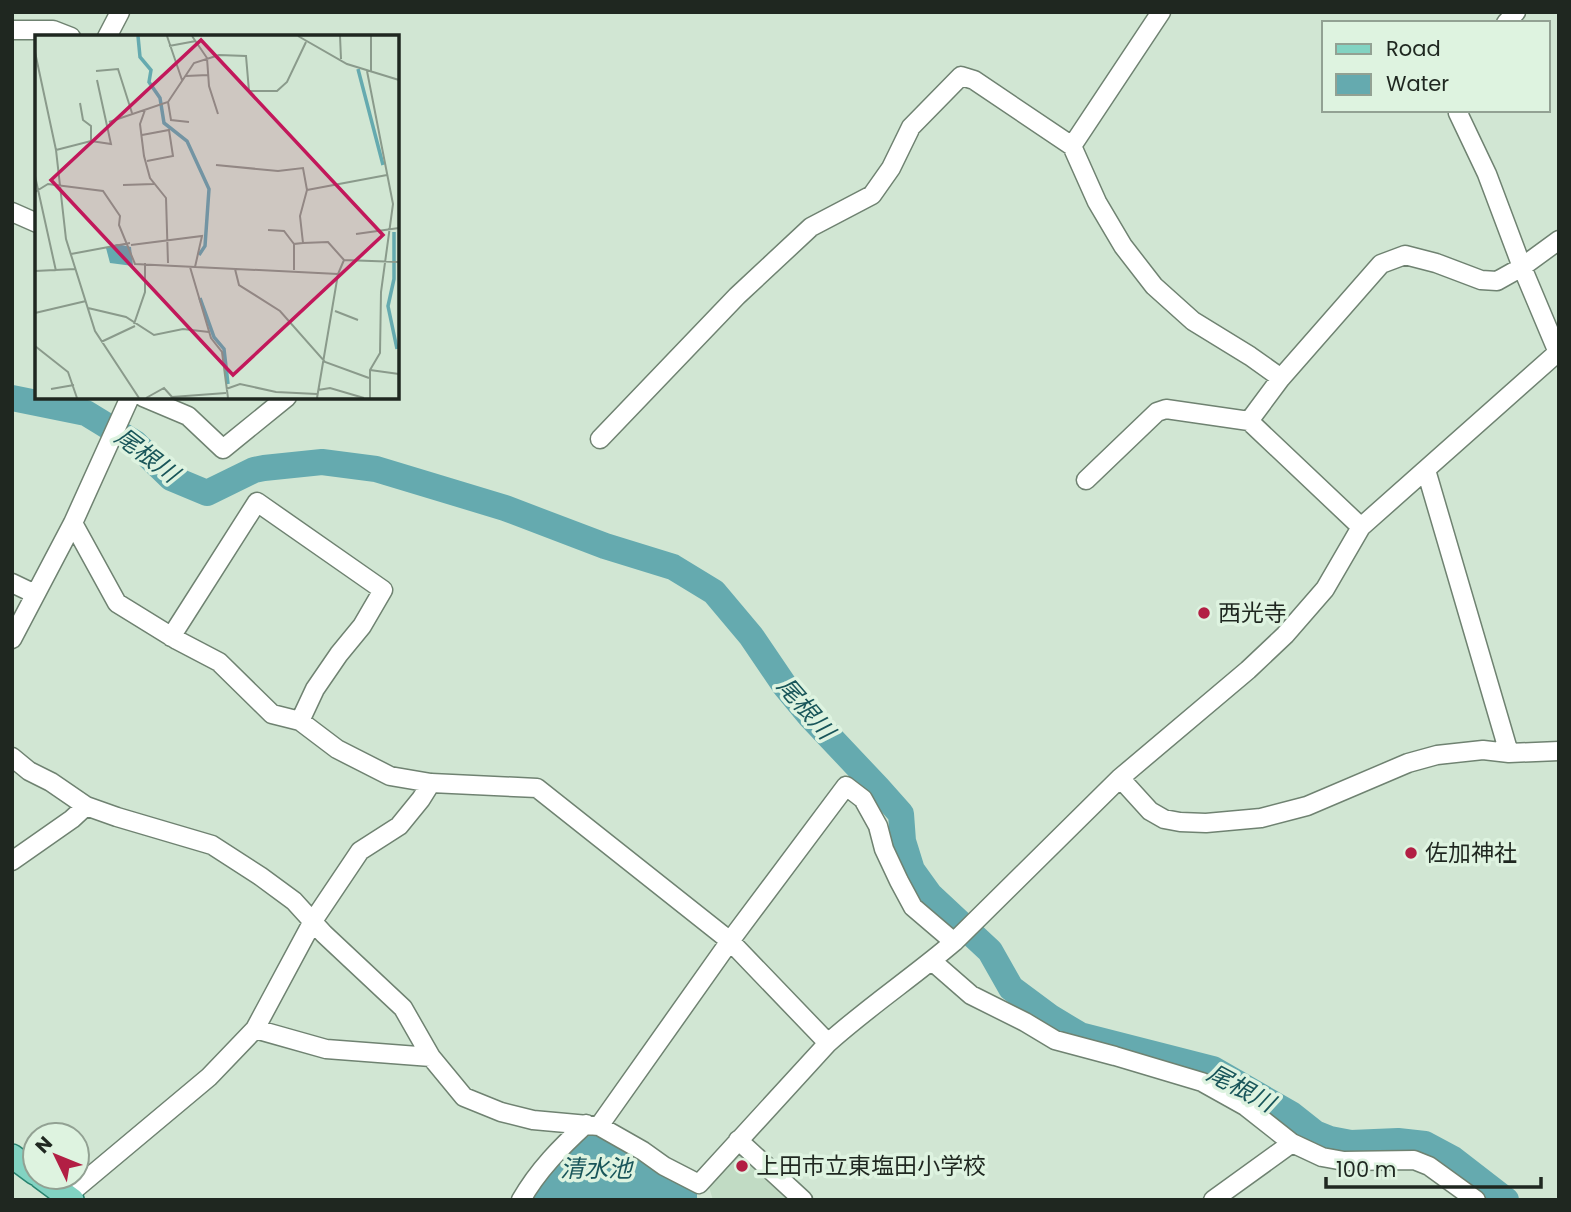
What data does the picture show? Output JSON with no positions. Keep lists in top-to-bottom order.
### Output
{
  "water": ["尾根川", "清水池"],
  "places": ["西光寺", "佐加神社", "上田市立東塩田小学校"],
  "legend": ["Road", "Water"],
  "scale_bar": "100 m",
  "north": "top left"
}
